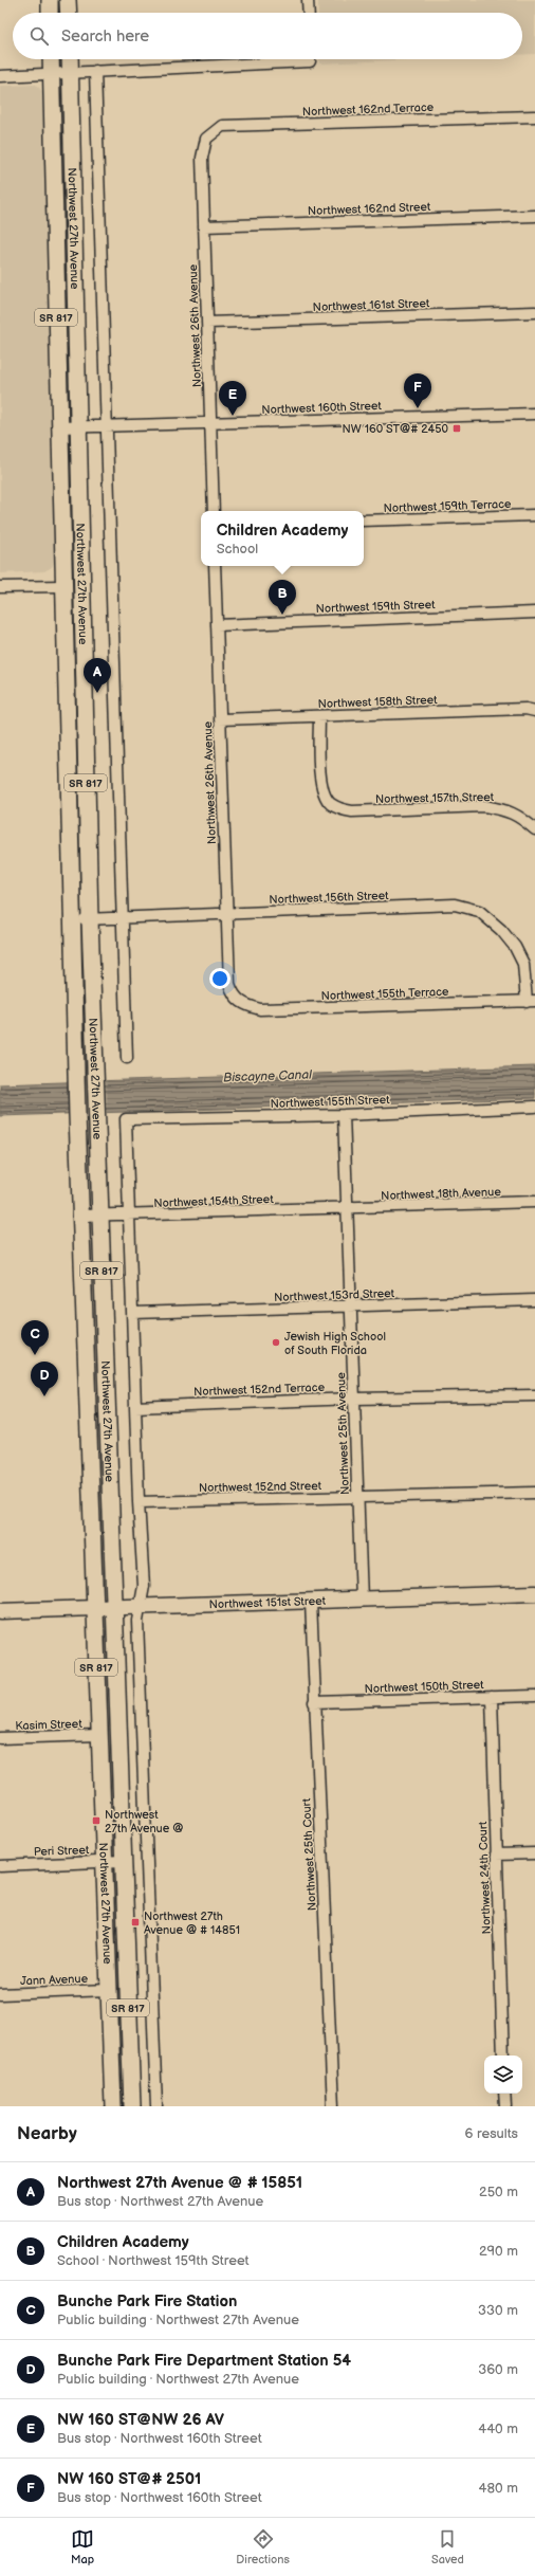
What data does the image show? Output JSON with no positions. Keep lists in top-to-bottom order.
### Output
{
  "streets": {
    "main road": ["Northwest 27th Avenue", "SR 817"],
    "street": [
      "Northwest 162nd Terrace",
      "Northwest 162nd Street",
      "Northwest 161st Street",
      "Northwest 26th Avenue",
      "Northwest 160th Street",
      "Northwest 159th Terrace",
      "Northwest 159th Street",
      "Northwest 158th Street",
      "Northwest 157th Street",
      "Northwest 156th Street",
      "Northwest 155th Terrace",
      "Northwest 155th Street",
      "Northwest 18th Avenue",
      "Northwest 154th Street",
      "Northwest 153rd Street",
      "Northwest 152nd Terrace",
      "Northwest 25th Avenue",
      "Northwest 152nd Street",
      "Northwest 151st Street",
      "Northwest 150th Street",
      "Kasim Street",
      "Peri Street",
      "Northwest 25th Court",
      "Northwest 24th Court",
      "Jann Avenue"
    ]
  },
  "crossings": [
    ["Northwest 162nd Terrace", "Northwest 26th Avenue"],
    ["Northwest 162nd Street", "Northwest 26th Avenue"],
    ["Northwest 27th Avenue", "Northwest 160th Street"],
    ["Northwest 27th Avenue", "Northwest 156th Street"],
    ["Northwest 27th Avenue", "Northwest 154th Street"],
    ["Northwest 27th Avenue", "Northwest 151st Street"],
    ["Northwest 27th Avenue", "Kasim Street"],
    ["Northwest 27th Avenue", "Peri Street"],
    ["Northwest 27th Avenue", "Jann Avenue"],
    ["Northwest 161st Street", "Northwest 26th Avenue"],
    ["Northwest 26th Avenue", "Northwest 160th Street"],
    ["Northwest 26th Avenue", "Northwest 159th Street"],
    ["Northwest 26th Avenue", "Northwest 158th Street"],
    ["Northwest 26th Avenue", "Northwest 156th Street"],
    ["Northwest 26th Avenue", "Northwest 155th Terrace"],
    ["Northwest 158th Street", "Northwest 157th Street"],
    ["Northwest 156th Street", "Northwest 155th Terrace"],
    ["Northwest 155th Street", "Northwest 154th Street"],
    ["Northwest 155th Street", "Northwest 25th Avenue"],
    ["Northwest 18th Avenue", "Northwest 154th Street"],
    ["Northwest 18th Avenue", "Northwest 25th Avenue"],
    ["Northwest 154th Street", "Northwest 25th Avenue"],
    ["Northwest 153rd Street", "Northwest 25th Avenue"],
    ["Northwest 152nd Terrace", "Northwest 25th Avenue"],
    ["Northwest 25th Avenue", "Northwest 152nd Street"],
    ["Northwest 25th Avenue", "Northwest 151st Street"],
    ["Northwest 151st Street", "Northwest 25th Court"],
    ["Northwest 150th Street", "Northwest 25th Court"],
    ["Northwest 150th Street", "Northwest 24th Court"]
  ],
  "water": ["Biscayne Canal"],
  "places": {
    "transit": ["NW 160 ST@# 2450", "Northwest 27th Avenue @", "Northwest 27th Avenue @ # 14851"],
    "other": ["Jewish High School of South Florida"]
  },
  "page": {
    "search": "Search here",
    "pins": [
      "F",
      "E",
      "B",
      "A",
      "C",
      "D"
    ],
    "popup": ["Children Academy", "School"],
    "heading": ["Nearby", "6 results"],
    "list": [
      {
        "mark": "A",
        "name": "Northwest 27th Avenue @ # 15851",
        "note": "Bus stop · Northwest 27th Avenue",
        "value": "250 m"
      },
      {
        "mark": "B",
        "name": "Children Academy",
        "note": "School · Northwest 159th Street",
        "value": "290 m"
      },
      {
        "mark": "C",
        "name": "Bunche Park Fire Station",
        "note": "Public building · Northwest 27th Avenue",
        "value": "330 m"
      },
      {
        "mark": "D",
        "name": "Bunche Park Fire Department Station 54",
        "note": "Public building · Northwest 27th Avenue",
        "value": "360 m"
      },
      {
        "mark": "E",
        "name": "NW 160 ST@NW 26 AV",
        "note": "Bus stop · Northwest 160th Street",
        "value": "440 m"
      },
      {
        "mark": "F",
        "name": "NW 160 ST@# 2501",
        "note": "Bus stop · Northwest 160th Street",
        "value": "480 m"
      }
    ],
    "nav": ["Map", "Directions", "Saved"]
  }
}
